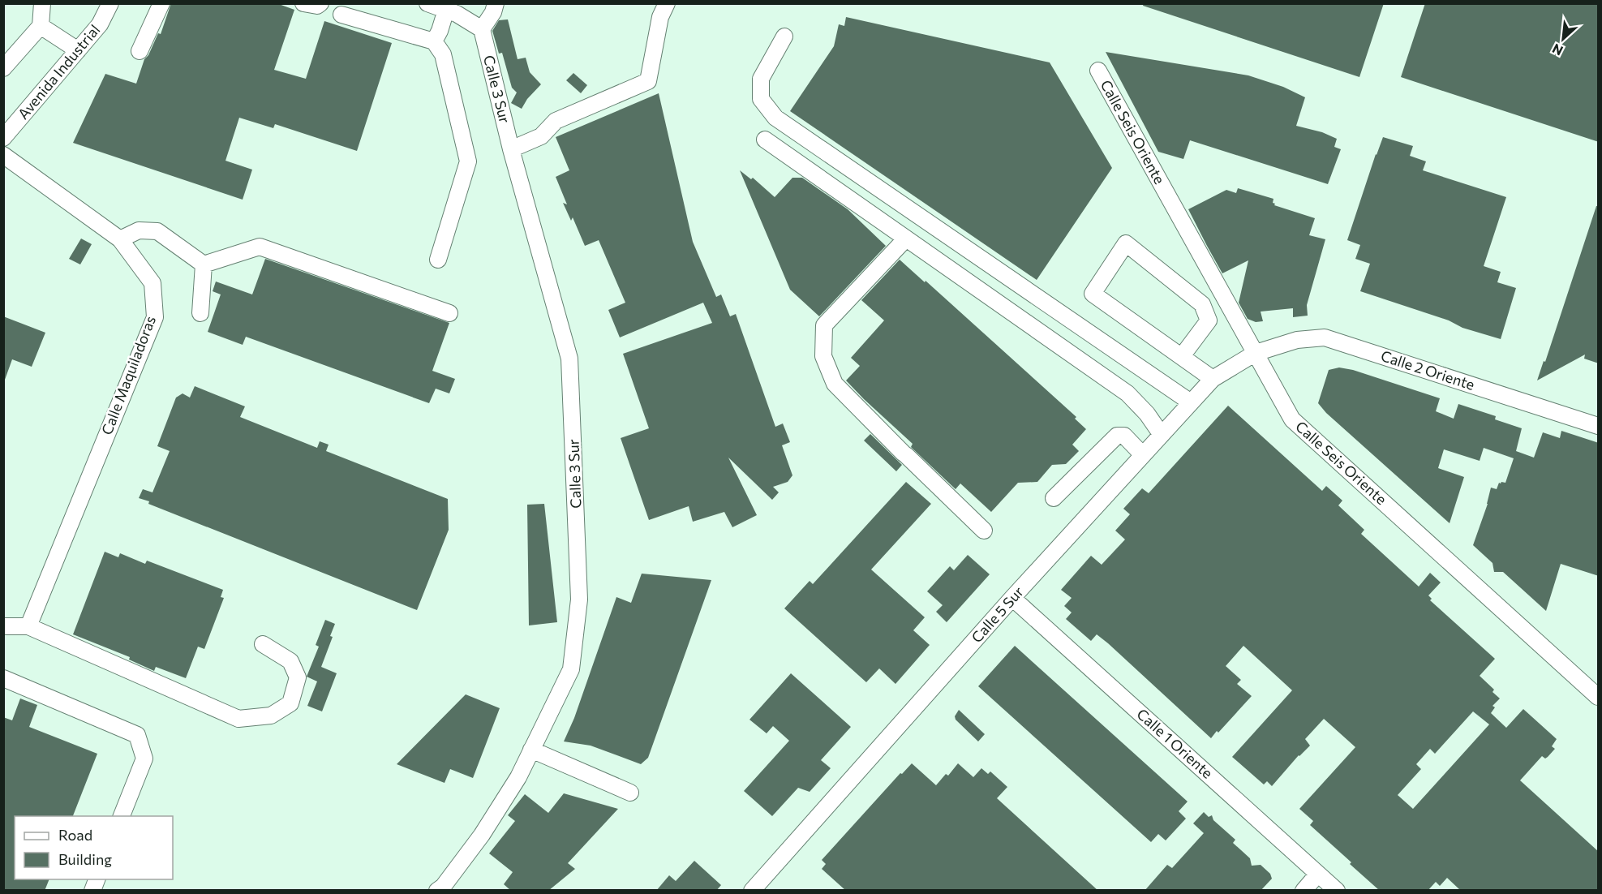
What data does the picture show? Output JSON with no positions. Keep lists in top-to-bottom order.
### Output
{
  "streets": {
    "street": [
      "Avenida Industrial",
      "Calle 3 Sur",
      "Calle Seis Oriente",
      "Calle 2 Oriente",
      "Calle Maquiladoras",
      "Calle 5 Sur",
      "Calle 1 Oriente"
    ]
  },
  "crossings": [
    ["Calle Seis Oriente", "Calle 2 Oriente"],
    ["Calle Seis Oriente", "Calle 5 Sur"],
    ["Calle 2 Oriente", "Calle 5 Sur"],
    ["Calle 5 Sur", "Calle 1 Oriente"]
  ],
  "legend": ["Road", "Building"],
  "north": "bottom left"
}
